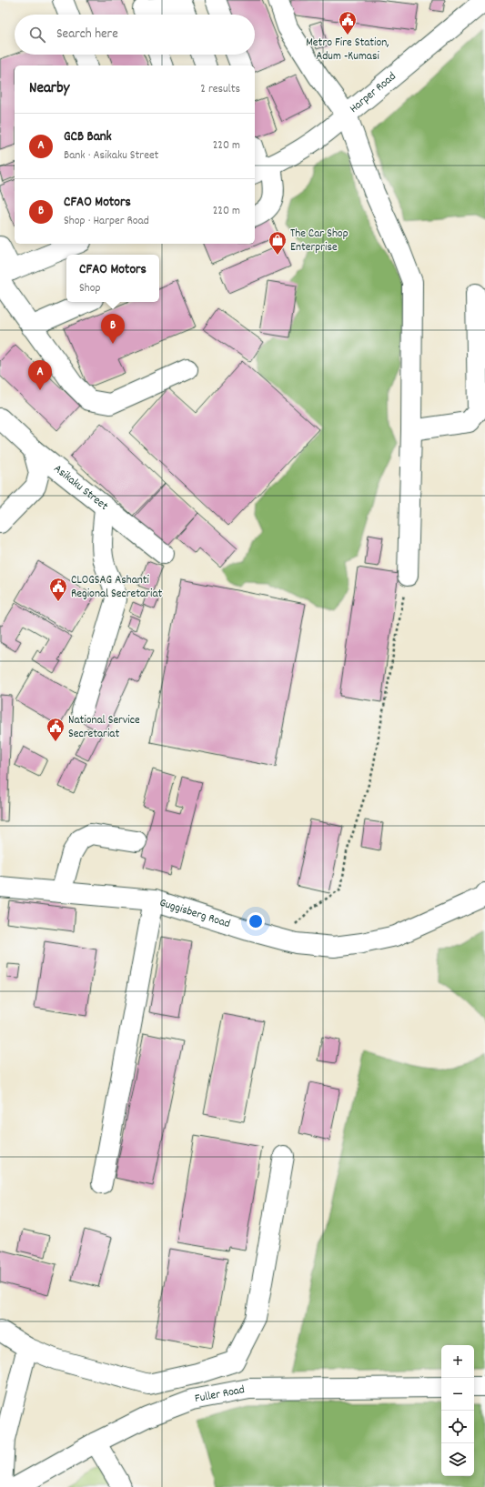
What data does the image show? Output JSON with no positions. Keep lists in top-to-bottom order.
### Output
{
  "streets": {
    "street": [
      "Harper Road",
      "Asikaku Street",
      "Guggisberg Road",
      "Fuller Road"
    ]
  },
  "places": {
    "public building": ["Metro Fire Station, Adum -Kumasi", "CLOGSAG Ashanti Regional Secretariat", "National Service Secretariat"],
    "shop": ["The Car Shop Enterprise"]
  },
  "page": {
    "search": "Search here",
    "heading": ["Nearby", "2 results"],
    "list": [
      {
        "mark": "A",
        "name": "GCB Bank",
        "note": "Bank · Asikaku Street",
        "value": "220 m"
      },
      {
        "mark": "B",
        "name": "CFAO Motors",
        "note": "Shop · Harper Road",
        "value": "220 m"
      }
    ],
    "popup": ["CFAO Motors", "Shop"],
    "pins": ["B", "A"],
    "map_buttons": ["+", "−"]
  }
}
